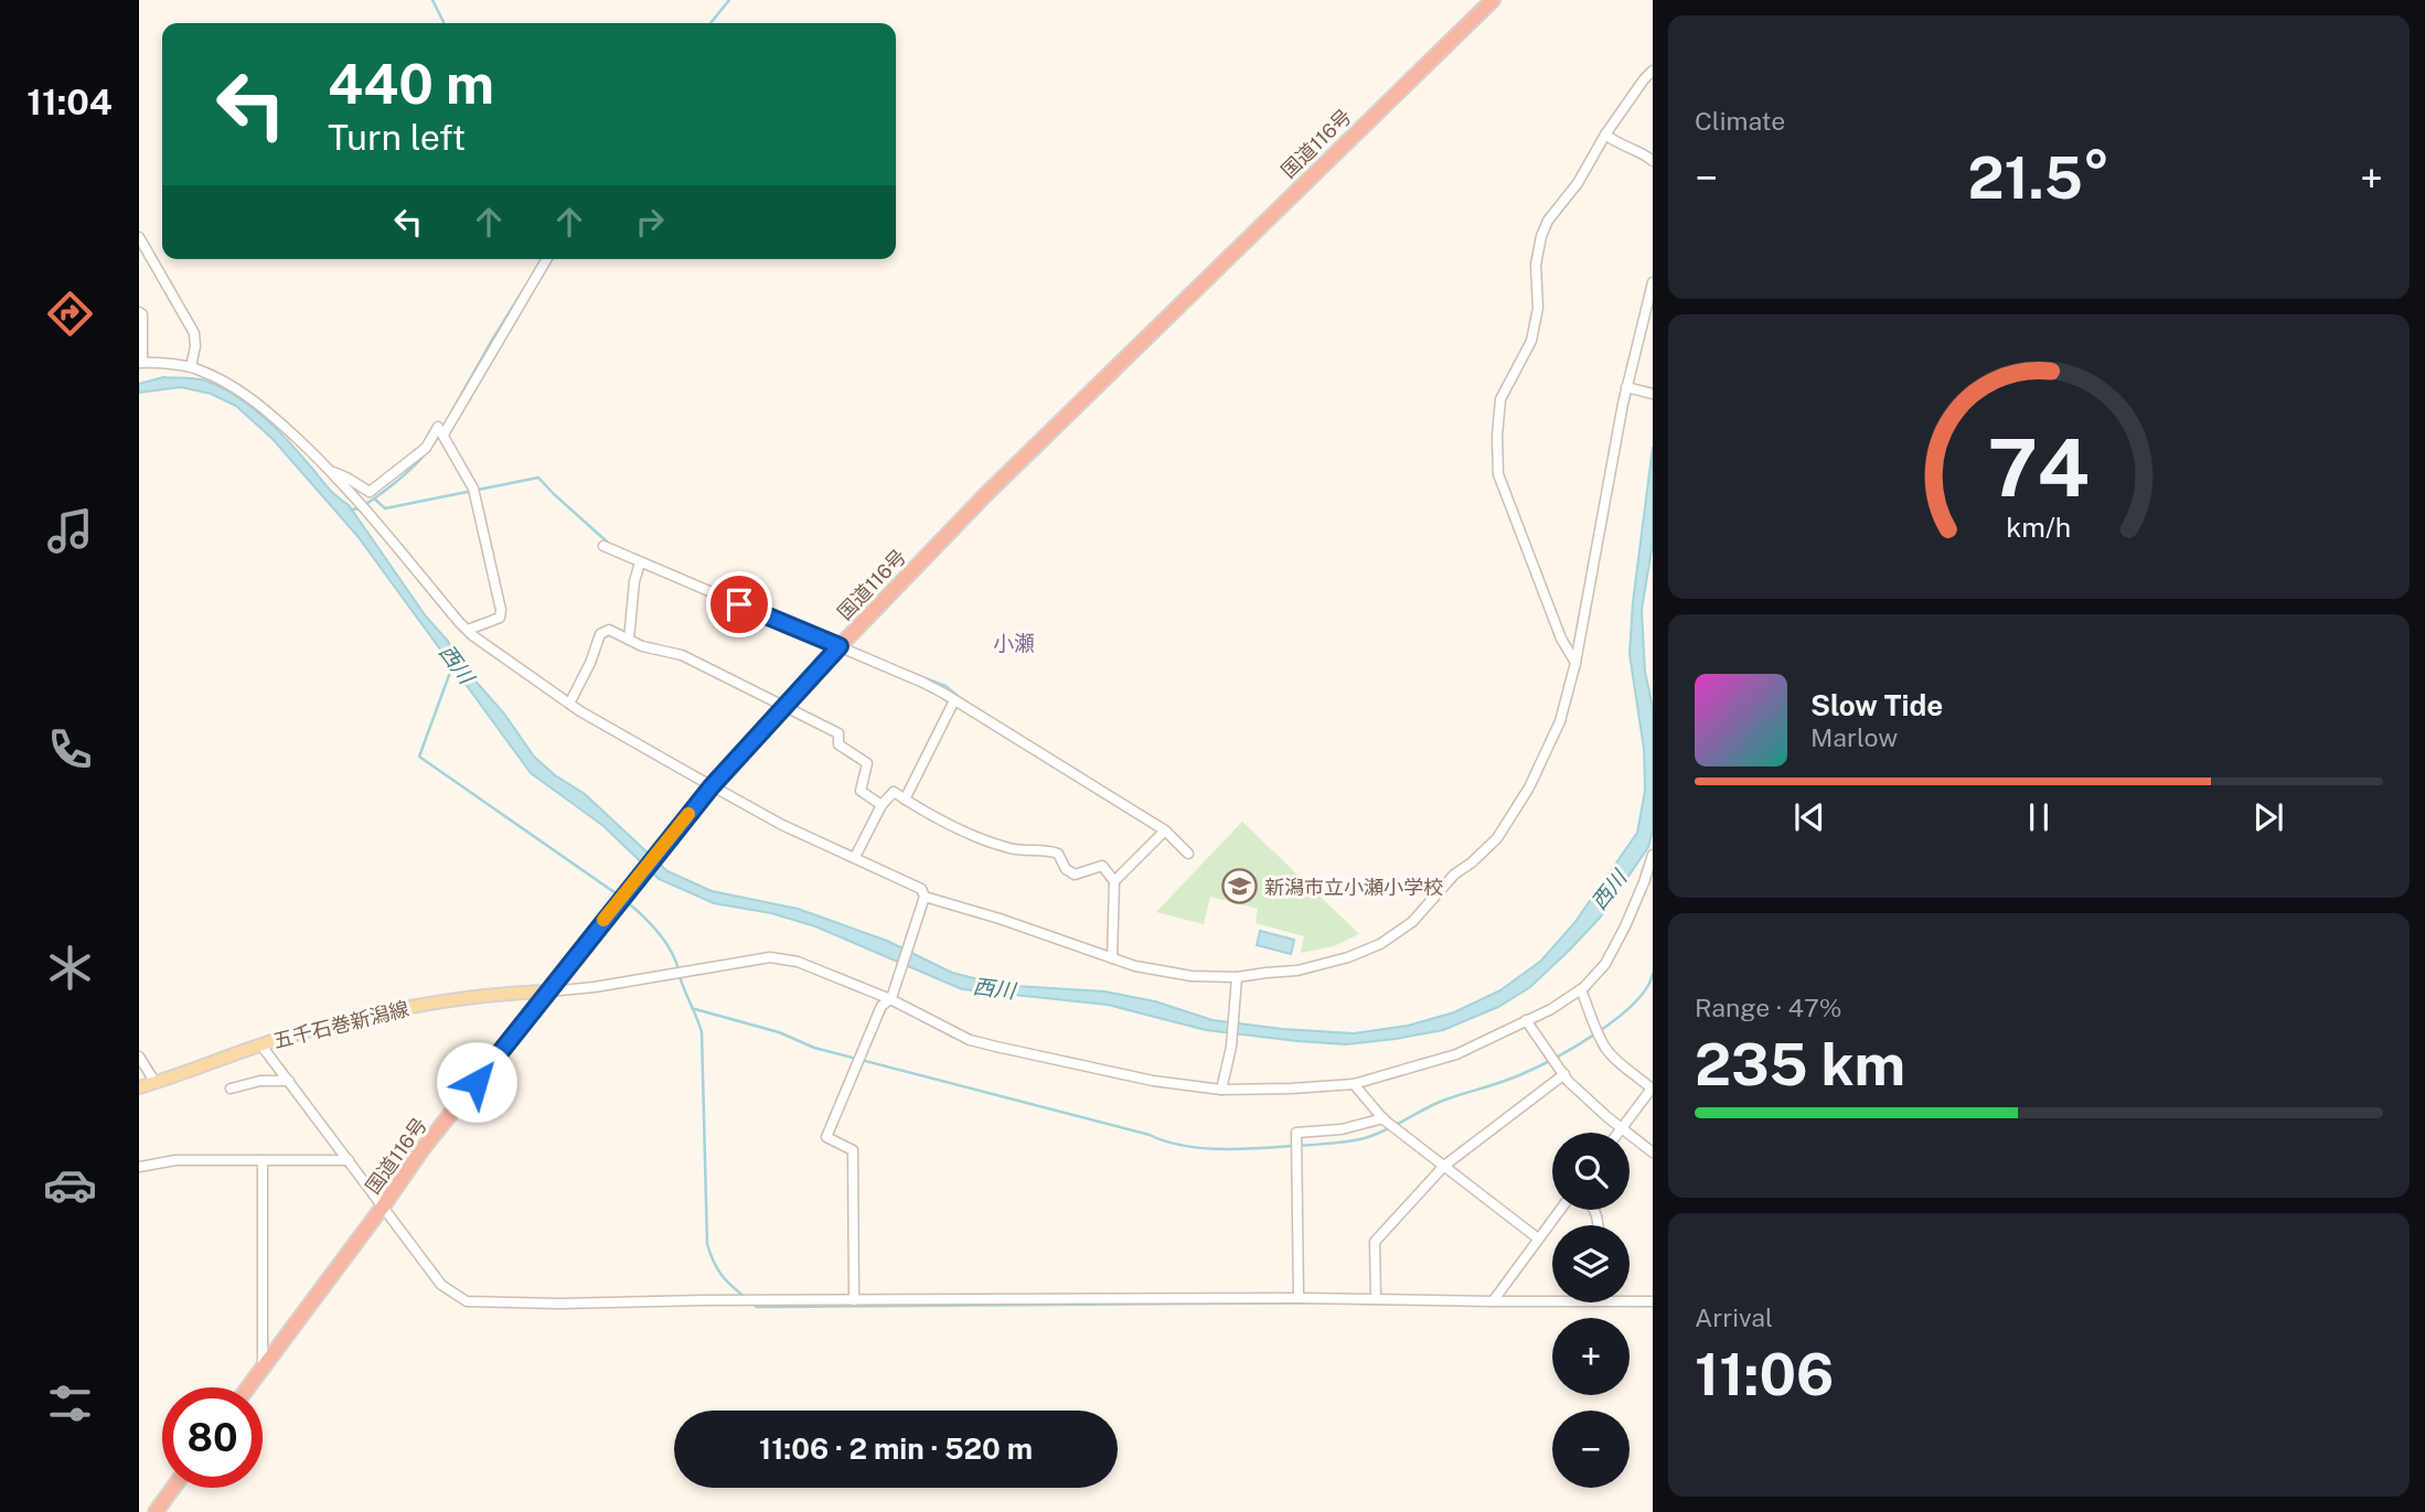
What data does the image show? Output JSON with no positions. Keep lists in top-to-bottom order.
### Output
{
  "streets": {
    "highway": ["国道116号"],
    "main road": ["五千石巻新潟線"]
  },
  "crossings": [
    ["国道116号", "五千石巻新潟線"]
  ],
  "districts": ["小瀬"],
  "water": ["西川"],
  "places": {
    "school or university": ["新潟市立小瀬小学校"]
  },
  "page": {
    "tabs": "11:04",
    "tile": [
      "Climate",
      ["Range · 47%", "235 km"],
      ["Arrival", "11:06"]
    ],
    "turn": ["440 m", "Turn left"],
    "heat": ["−", "21.5°", "+"],
    "song": ["Slow Tide", "Marlow"],
    "map_buttons": ["+", "−"],
    "limit": "80",
    "trip": "11:06 · 2 min · 520 m",
    "gauge": ["74", "km/h"]
  }
}
